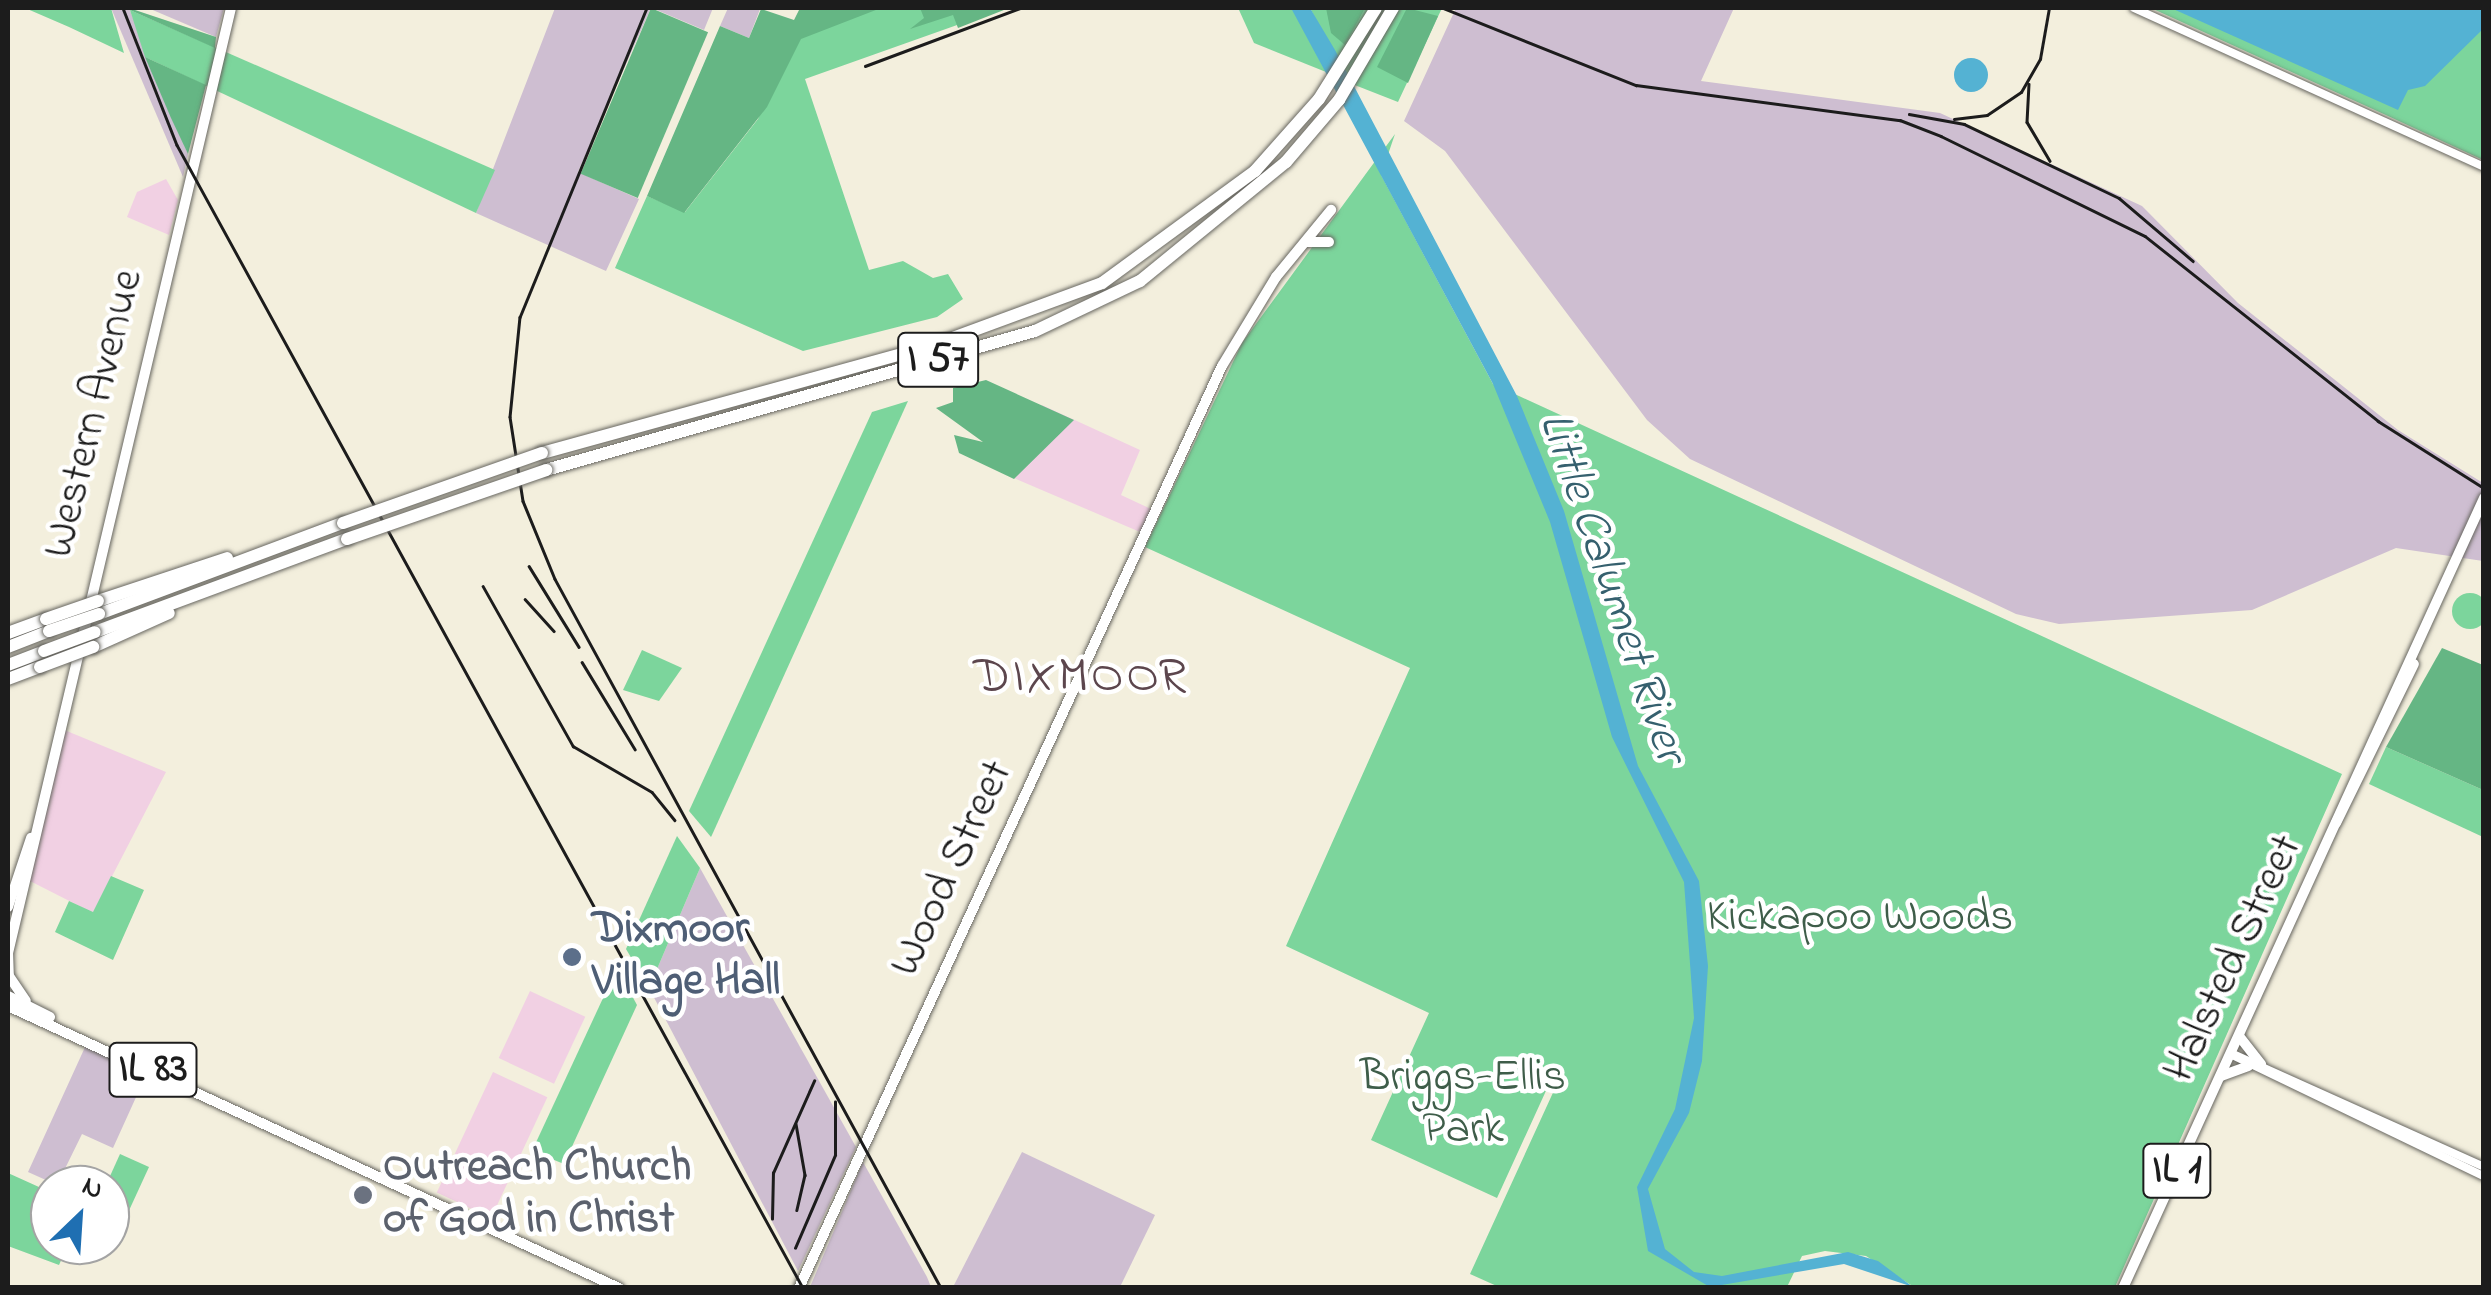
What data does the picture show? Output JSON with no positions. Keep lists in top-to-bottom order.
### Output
{
  "streets": {
    "highway": ["I 57"],
    "main road": [
      "Western Avenue",
      "Wood Street",
      "Halsted Street",
      "IL 83",
      "IL 1"
    ]
  },
  "districts": ["DIXMOOR"],
  "water": ["Little Calumet River"],
  "parks": ["Kickapoo Woods", "Briggs-Ellis Park"],
  "places": ["Dixmoor Village Hall", "Outreach Church of God in Christ"],
  "north": "top right"
}
